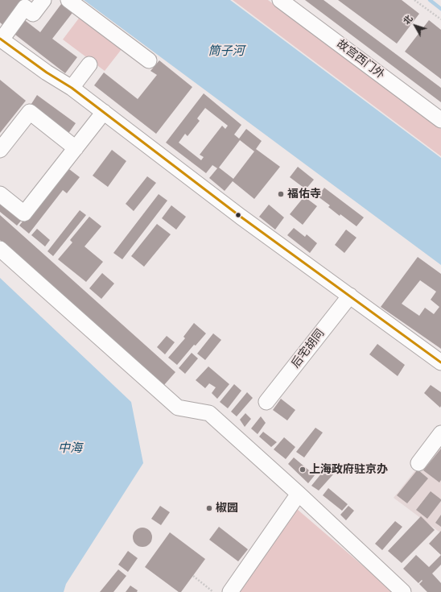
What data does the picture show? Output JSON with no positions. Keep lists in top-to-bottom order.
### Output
{
  "streets": {
    "street": ["故宫西门外", "后宅胡同"]
  },
  "water": ["筒子河", "中海"],
  "places": ["福佑寺", "上海政府驻京办", "椒园"],
  "north": "top left"
}
